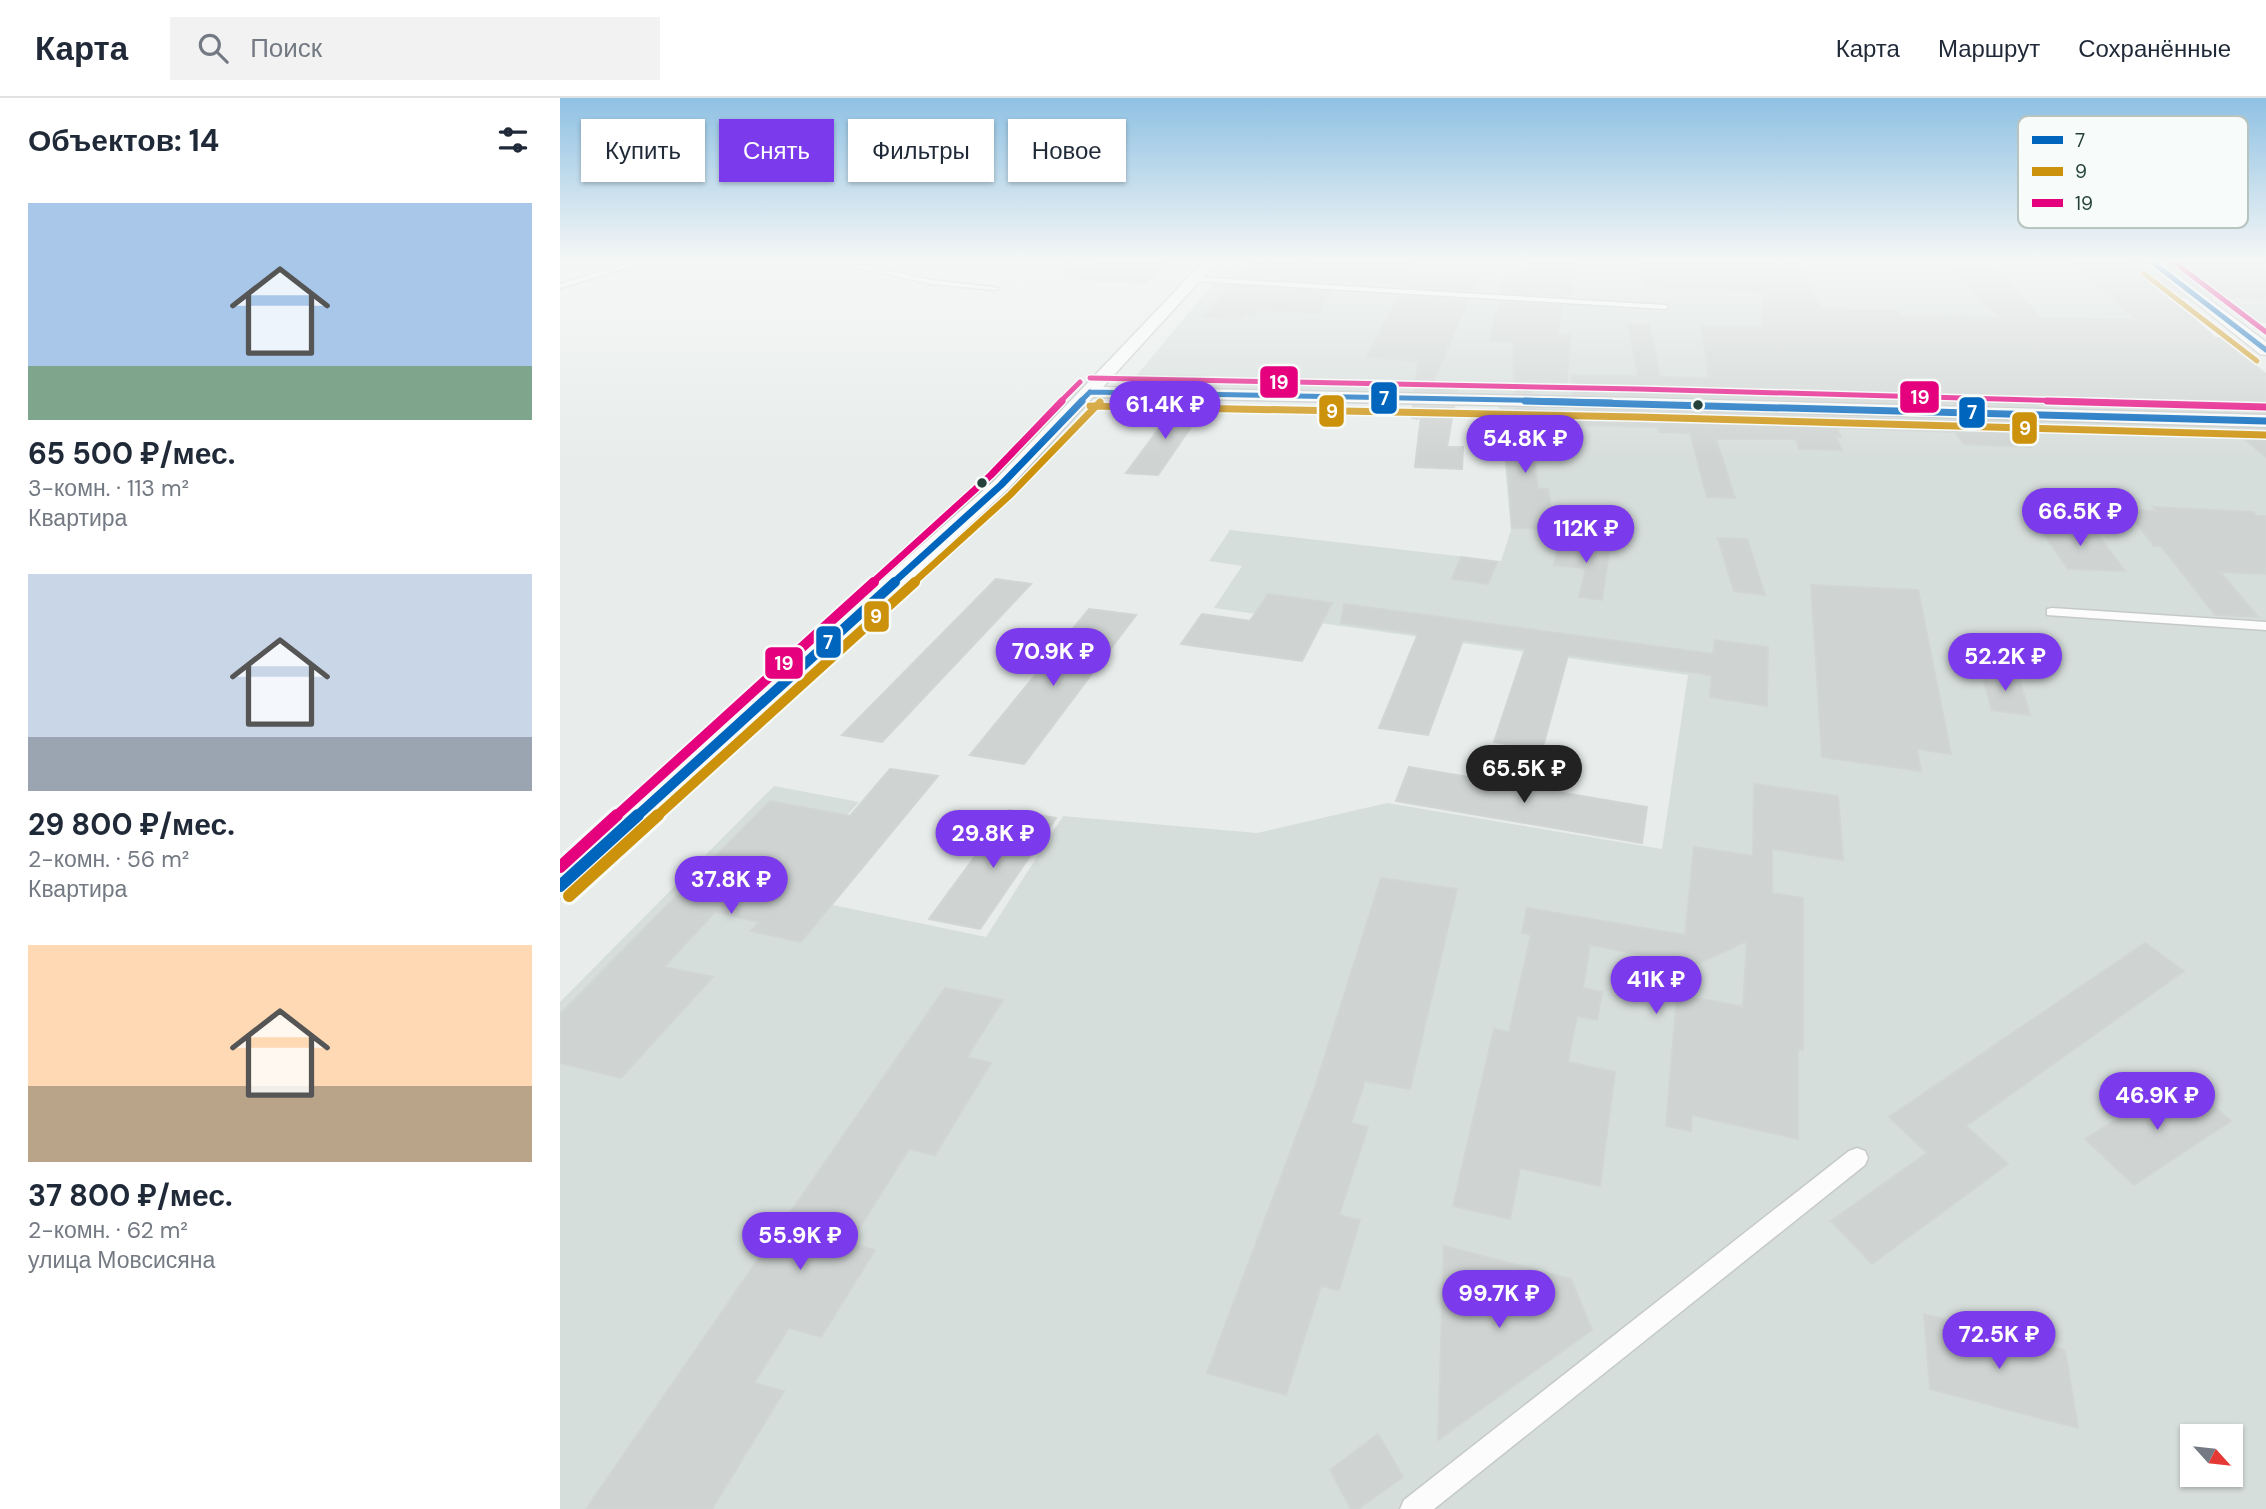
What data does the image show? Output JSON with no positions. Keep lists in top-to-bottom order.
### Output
{
  "lines": ["transit line 7", "transit line 9", "transit line 19"],
  "legend": ["7", "9", "19"],
  "north": "bottom right",
  "page": {
    "header": "Карта",
    "search": "Поиск",
    "nav": ["Карта", "Маршрут", "Сохранённые"],
    "heading": "Объектов: 14",
    "chip": [
      "Купить",
      "Снять",
      "Фильтры",
      "Новое"
    ],
    "list": [
      {
        "name": "65 500 ₽/мес.",
        "note": "3-комн. · 113 m² · Квартира"
      },
      {
        "name": "29 800 ₽/мес.",
        "note": "2-комн. · 56 m² · Квартира"
      },
      {
        "name": "37 800 ₽/мес.",
        "note": "2-комн. · 62 m² · улица Мовсисяна"
      }
    ],
    "price": [
      "61.4K ₽",
      "54.8K ₽",
      "66.5K ₽",
      "112K ₽",
      "70.9K ₽",
      "52.2K ₽",
      "65.5K ₽",
      "29.8K ₽",
      "37.8K ₽",
      "41K ₽",
      "46.9K ₽",
      "55.9K ₽",
      "99.7K ₽",
      "72.5K ₽"
    ]
  }
}
